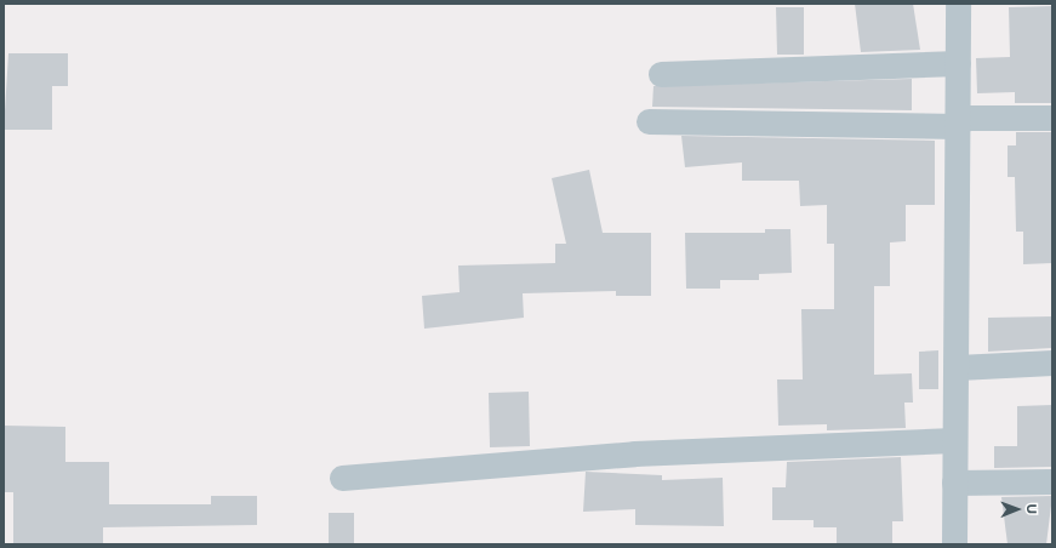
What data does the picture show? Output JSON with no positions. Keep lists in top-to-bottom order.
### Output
{
  "north": "right"
}
